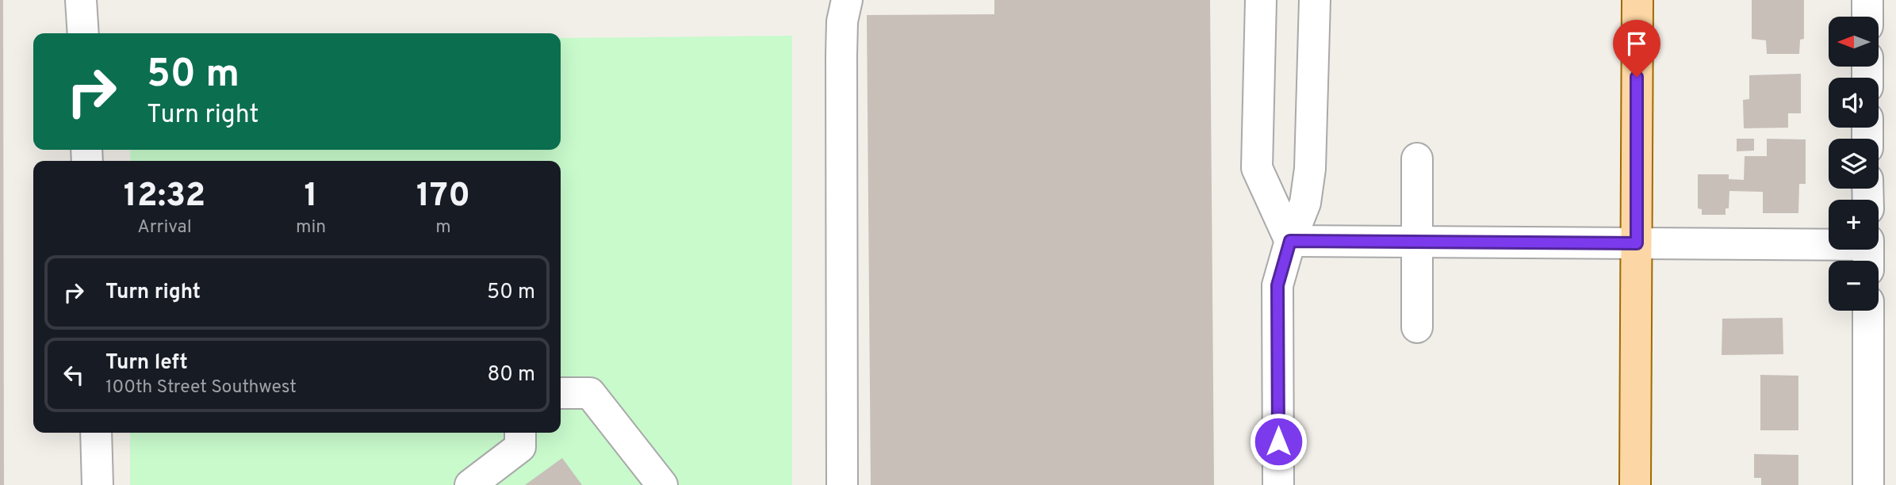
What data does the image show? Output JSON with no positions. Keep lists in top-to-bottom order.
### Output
{
  "north": "left",
  "page": {
    "map_buttons": ["+", "−"],
    "turn": ["50 m", "Turn right"],
    "eta": [
      "12:32",
      "Arrival",
      "1",
      "min",
      "170",
      "m"
    ],
    "list": [
      {
        "name": "Turn right",
        "value": "50 m"
      },
      {
        "name": "Turn left",
        "note": "100th Street Southwest",
        "value": "80 m"
      }
    ]
  }
}
